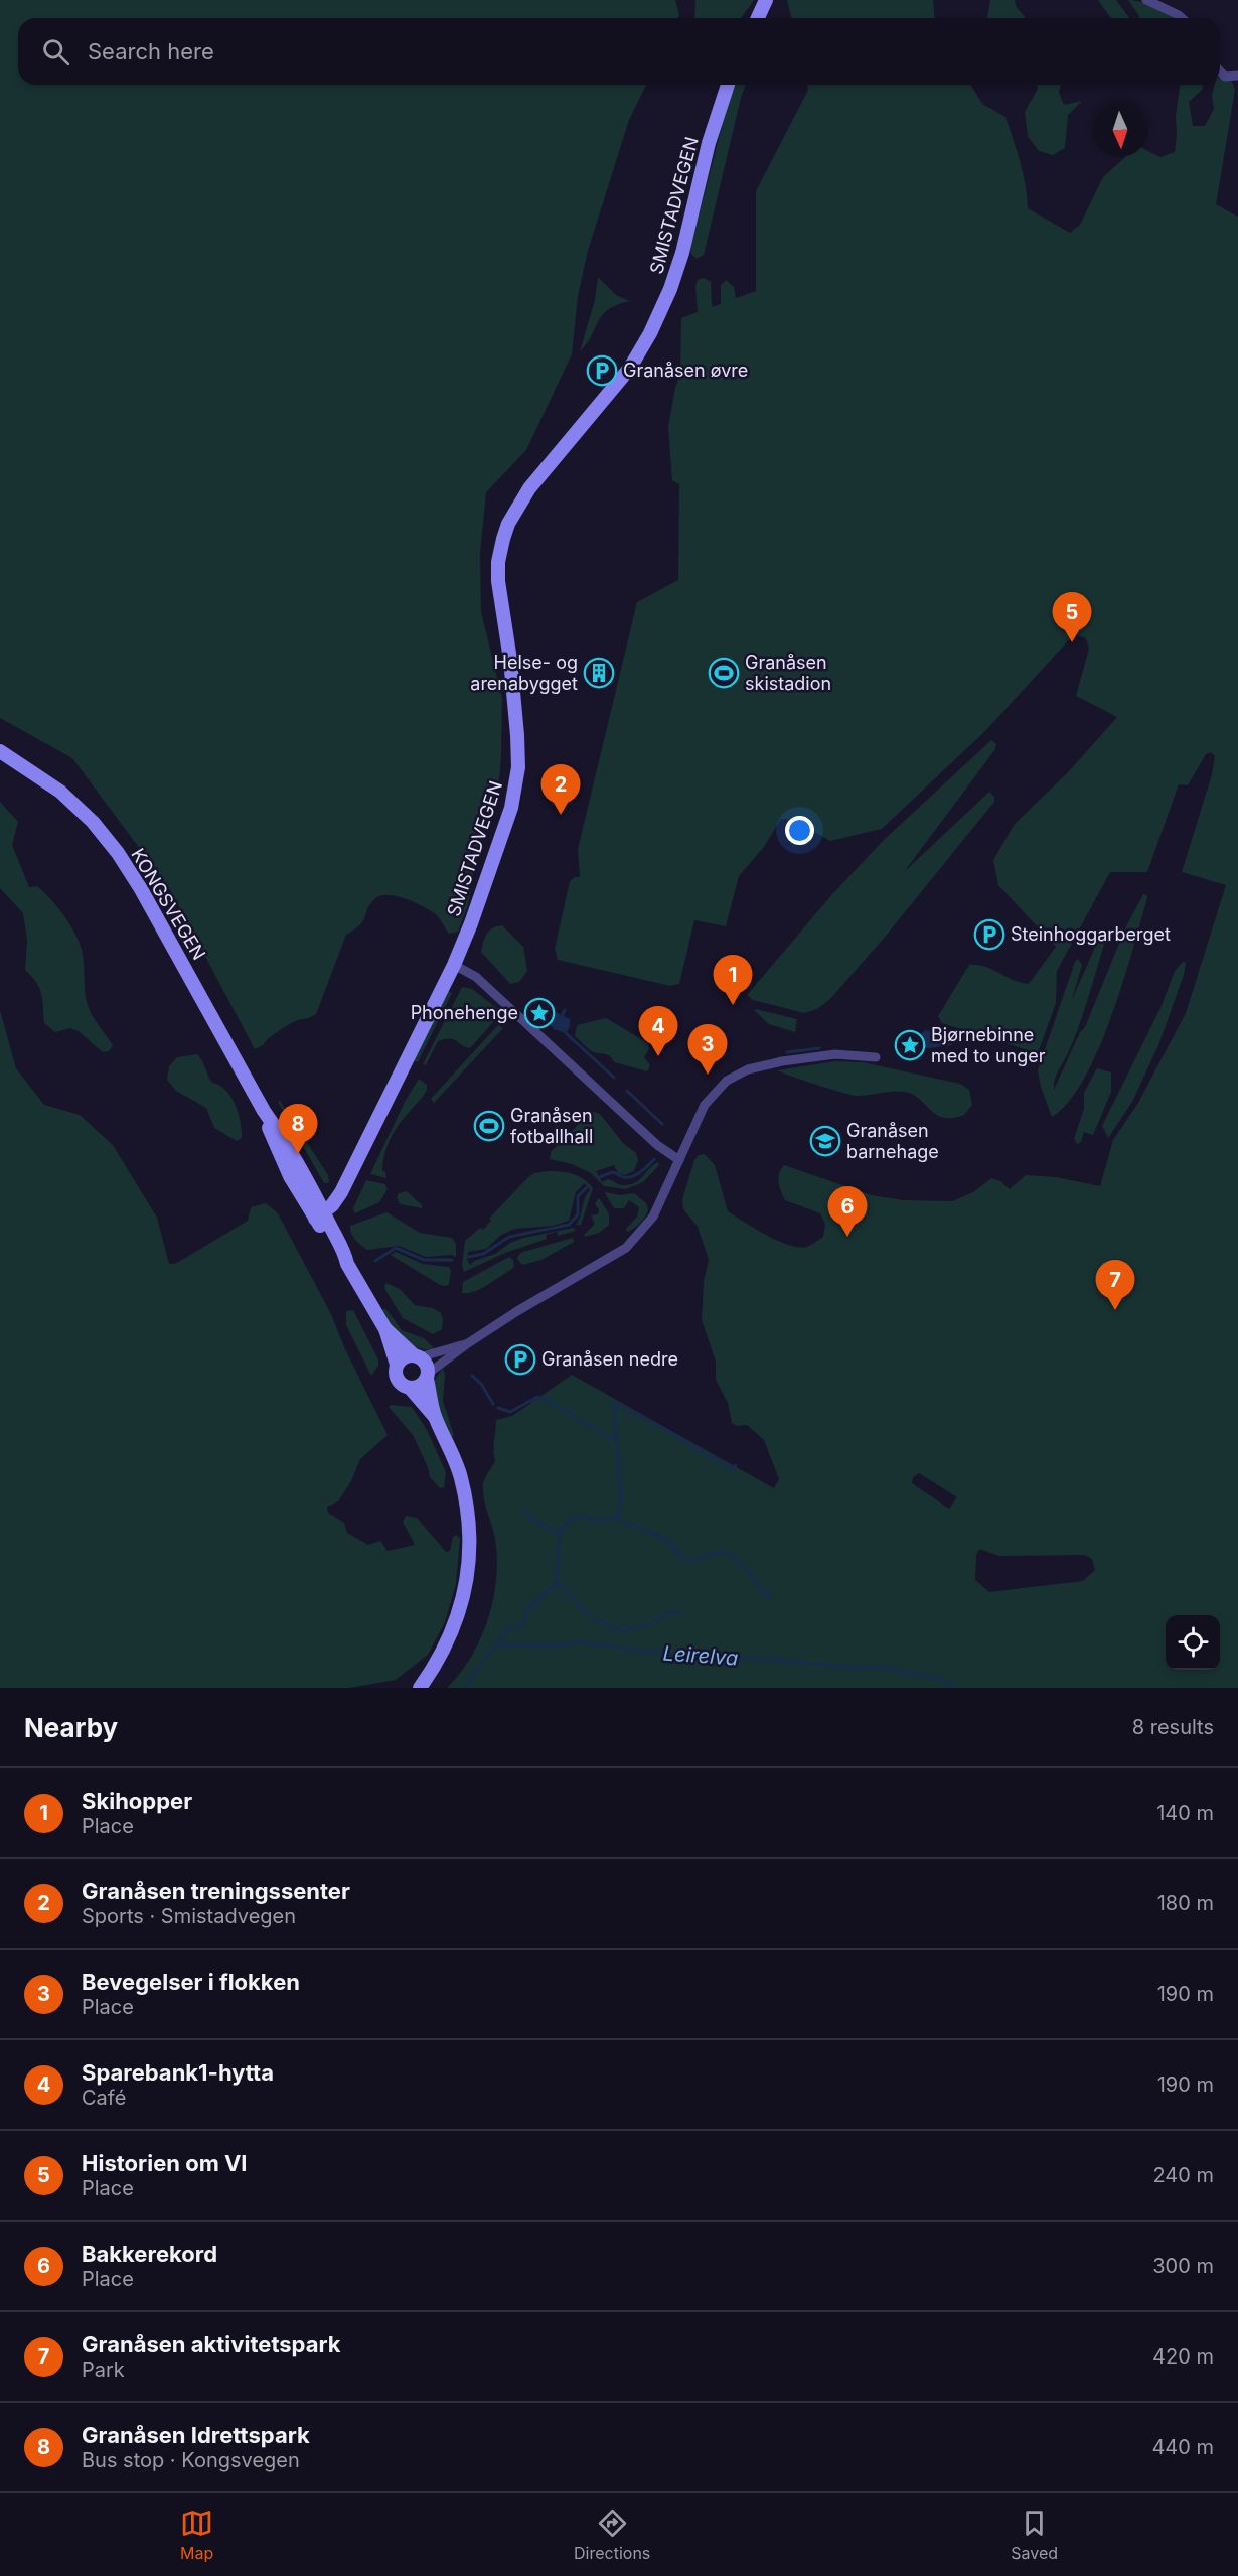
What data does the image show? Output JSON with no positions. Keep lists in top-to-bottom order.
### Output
{
  "streets": {
    "street": ["SMISTADVEGEN", "KONGSVEGEN"]
  },
  "crossings": [
    ["SMISTADVEGEN", "KONGSVEGEN"]
  ],
  "water": ["Leirelva"],
  "places": {
    "parking": ["Granåsen øvre", "Steinhoggarberget", "Granåsen nedre"],
    "building": ["Helse- og arenabygget"],
    "sports": ["Granåsen skistadion", "Granåsen fotballhall"],
    "place": ["Phonehenge", "Bjørnebinne med to unger"],
    "school or university": ["Granåsen barnehage"]
  },
  "north": "bottom",
  "page": {
    "search": "Search here",
    "pins": [
      "5",
      "2",
      "1",
      "4",
      "3",
      "8",
      "6",
      "7"
    ],
    "heading": ["Nearby", "8 results"],
    "list": [
      {
        "mark": "1",
        "name": "Skihopper",
        "note": "Place",
        "value": "140 m"
      },
      {
        "mark": "2",
        "name": "Granåsen treningssenter",
        "note": "Sports · Smistadvegen",
        "value": "180 m"
      },
      {
        "mark": "3",
        "name": "Bevegelser i flokken",
        "note": "Place",
        "value": "190 m"
      },
      {
        "mark": "4",
        "name": "Sparebank1-hytta",
        "note": "Café",
        "value": "190 m"
      },
      {
        "mark": "5",
        "name": "Historien om VI",
        "note": "Place",
        "value": "240 m"
      },
      {
        "mark": "6",
        "name": "Bakkerekord",
        "note": "Place",
        "value": "300 m"
      },
      {
        "mark": "7",
        "name": "Granåsen aktivitetspark",
        "note": "Park",
        "value": "420 m"
      },
      {
        "mark": "8",
        "name": "Granåsen Idrettspark",
        "note": "Bus stop · Kongsvegen",
        "value": "440 m"
      }
    ],
    "nav": ["Map", "Directions", "Saved"]
  }
}
